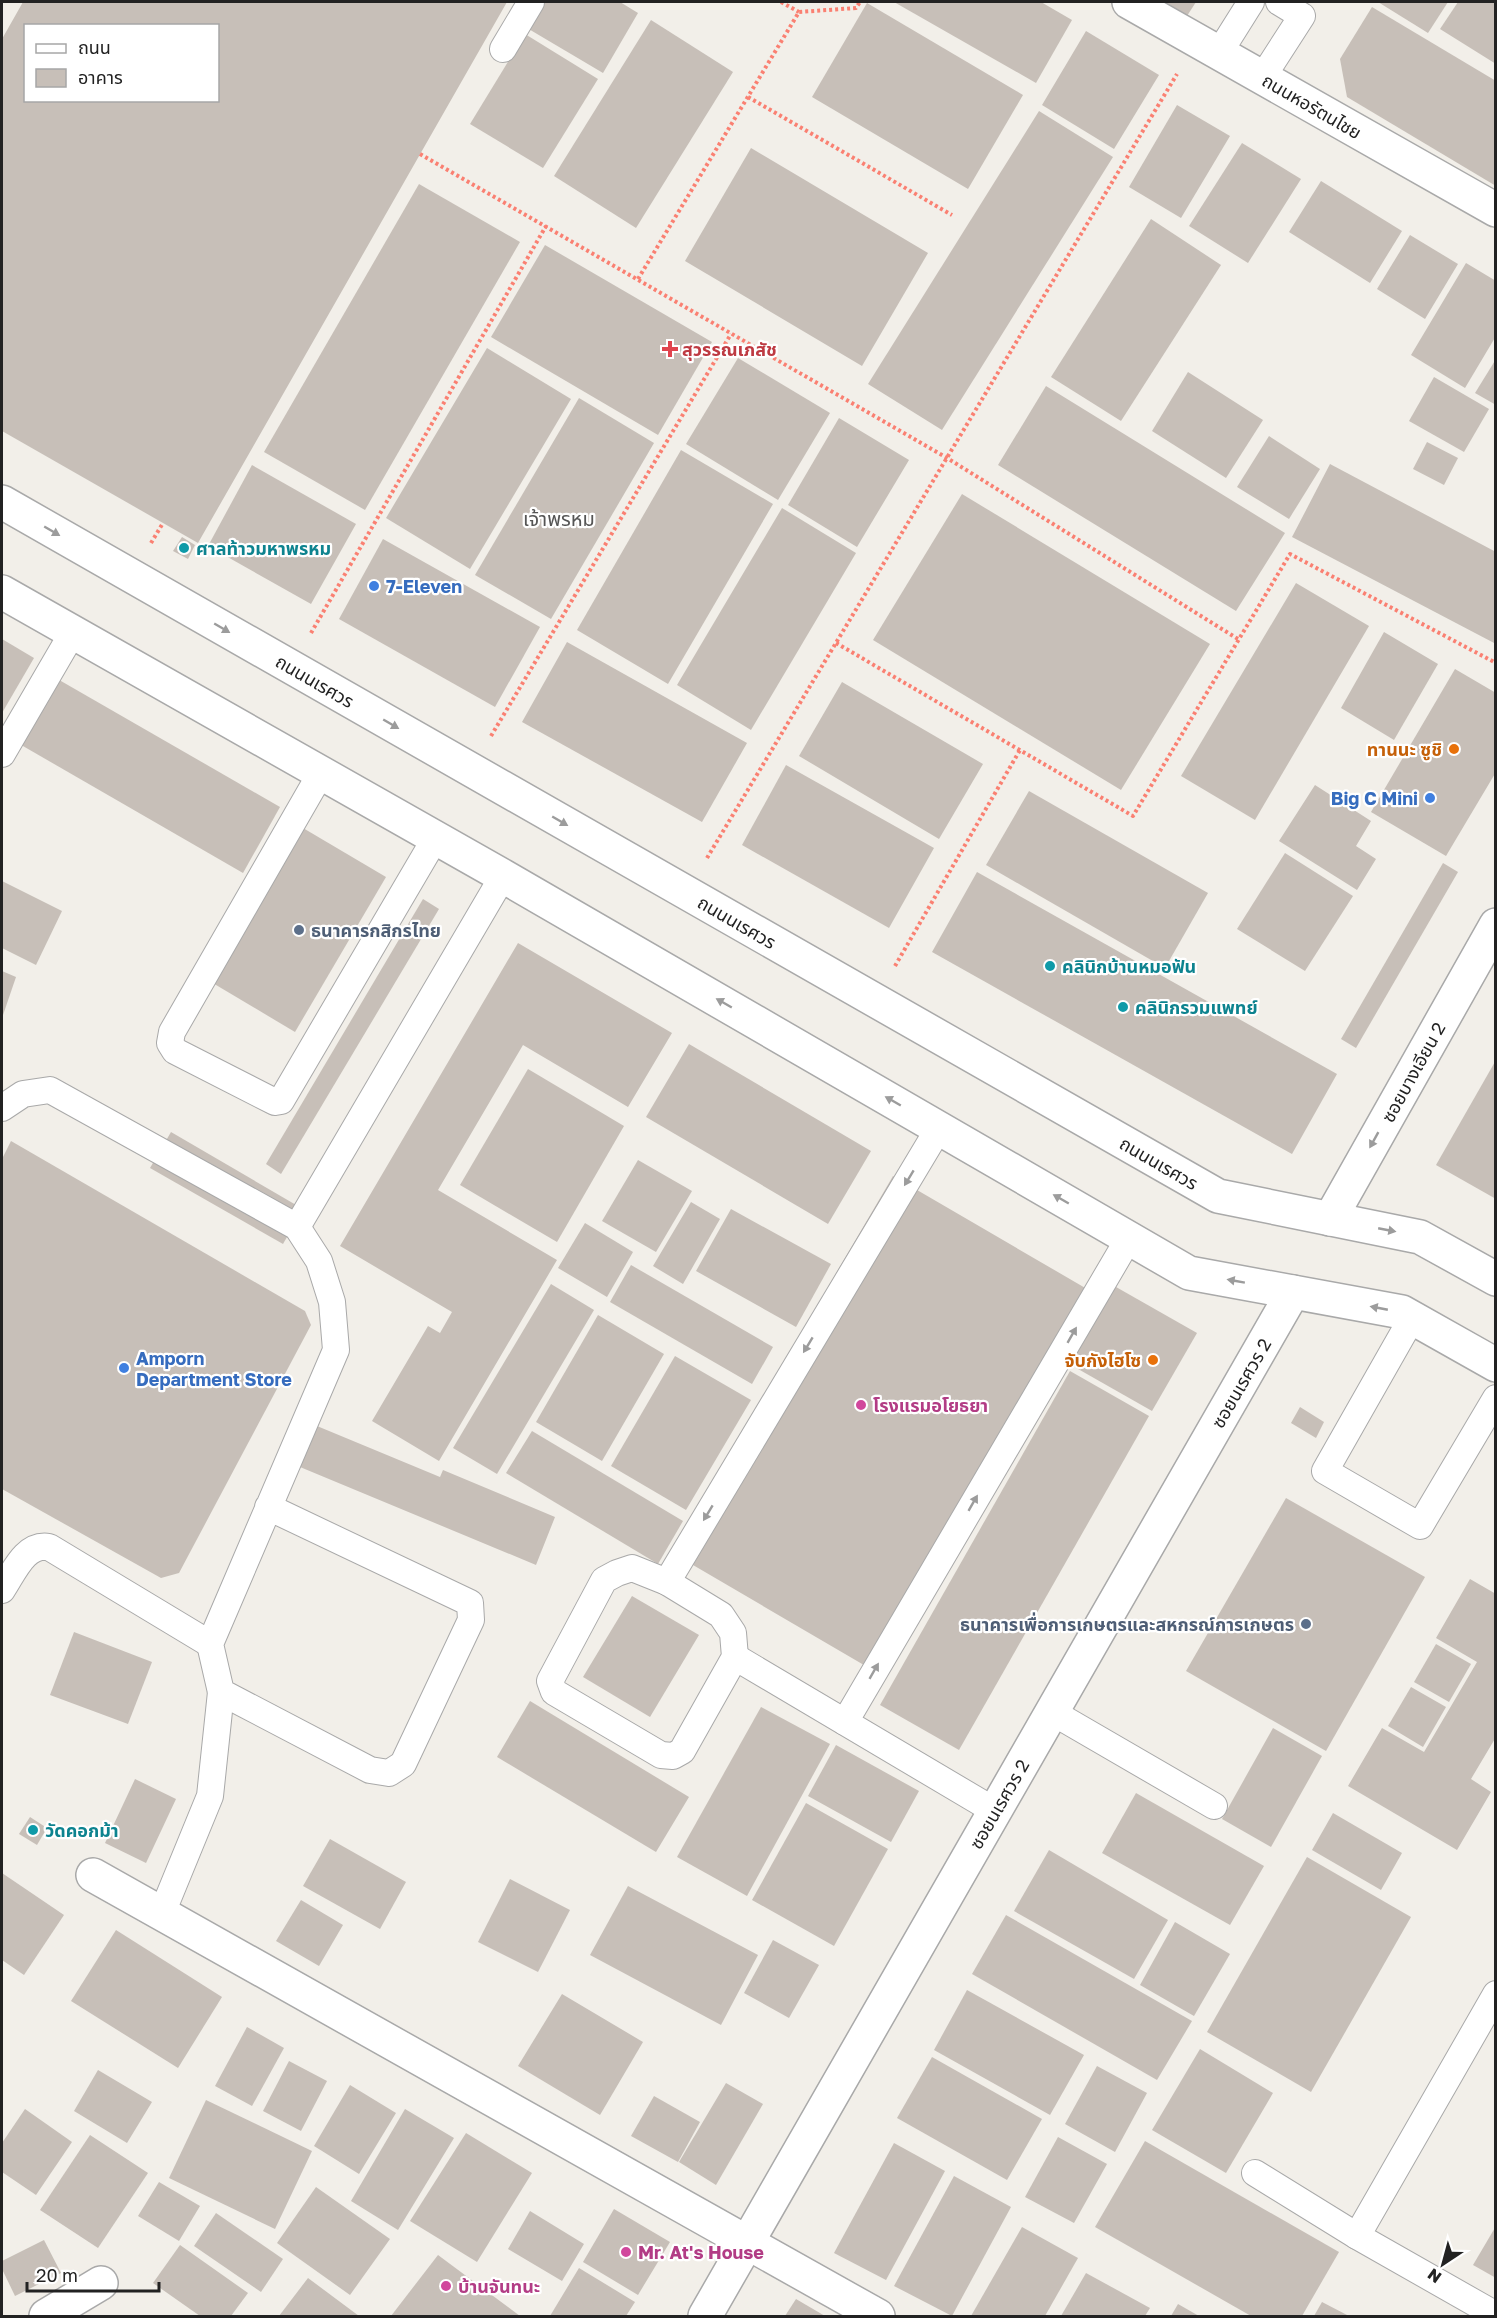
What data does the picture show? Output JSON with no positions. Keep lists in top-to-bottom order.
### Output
{
  "streets": {
    "street": [
      "ถนนหอรัตนไชย",
      "ถนนนเรศวร",
      "ซอยบางเอียน 2",
      "ซอยนเรศวร 2"
    ]
  },
  "crossings": [
    ["ถนนนเรศวร", "ซอยบางเอียน 2"]
  ],
  "one_way": ["ซอยบางเอียน 2"],
  "districts": ["เจ้าพรหม"],
  "places": {
    "health": ["สุวรรณเภสัช"],
    "other": [
      "ศาลท้าวมหาพรหม",
      "7-Eleven",
      "ทานนะ ซูชิ",
      "Big C Mini",
      "ธนาคารกสิกรไทย",
      "คลินิกบ้านหมอฟัน",
      "คลินิกรวมแพทย์",
      "จับกังไฮโซ",
      "Amporn Department Store",
      "โรงแรมอโยธยา",
      "ธนาคารเพื่อการเกษตรและสหกรณ์การเกษตร",
      "วัดคอกม้า",
      "Mr. At's House",
      "บ้านจันทนะ"
    ]
  },
  "legend": ["ถนน", "อาคาร"],
  "scale_bar": "20 m",
  "north": "bottom left"
}
